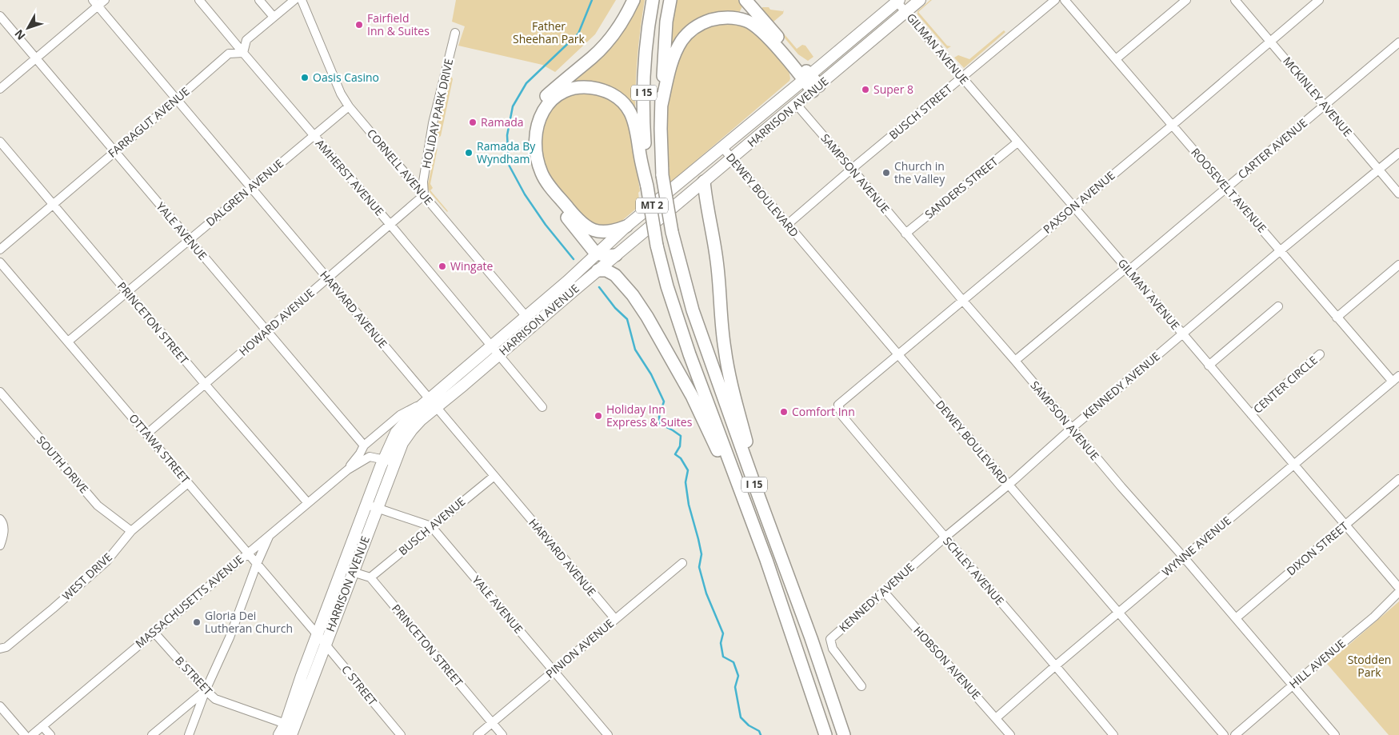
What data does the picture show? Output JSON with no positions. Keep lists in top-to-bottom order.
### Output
{
  "streets": {
    "highway": ["I 15"],
    "main road": ["HARRISON AVENUE", "MT 2"],
    "street": [
      "GILMAN AVENUE",
      "MCKINLEY AVENUE",
      "BUSCH STREET",
      "HOLIDAY PARK DRIVE",
      "FARRAGUT AVENUE",
      "CARTER AVENUE",
      "CORNELL AVENUE",
      "SAMPSON AVENUE",
      "AMHERST AVENUE",
      "SANDERS STREET",
      "ROOSEVELT AVENUE",
      "DALGREN AVENUE",
      "DEWEY BOULEVARD",
      "PAXSON AVENUE",
      "YALE AVENUE",
      "HARVARD AVENUE",
      "HOWARD AVENUE",
      "PRINCETON STREET",
      "CENTER CIRCLE",
      "KENNEDY AVENUE",
      "OTTAWA STREET",
      "SOUTH DRIVE",
      "BUSCH AVENUE",
      "WYNNE AVENUE",
      "DIXON STREET",
      "SCHLEY AVENUE",
      "WEST DRIVE",
      "MASSACHUSETTS AVENUE",
      "PINION AVENUE",
      "HOBSON AVENUE",
      "HILL AVENUE",
      "B STREET",
      "C STREET"
    ]
  },
  "crossings": [
    ["GILMAN AVENUE", "HARRISON AVENUE"],
    ["GILMAN AVENUE", "BUSCH STREET"],
    ["GILMAN AVENUE", "CARTER AVENUE"],
    ["GILMAN AVENUE", "SANDERS STREET"],
    ["GILMAN AVENUE", "PAXSON AVENUE"],
    ["GILMAN AVENUE", "CENTER CIRCLE"],
    ["GILMAN AVENUE", "KENNEDY AVENUE"],
    ["GILMAN AVENUE", "WYNNE AVENUE"],
    ["GILMAN AVENUE", "DIXON STREET"],
    ["MCKINLEY AVENUE", "CARTER AVENUE"],
    ["MCKINLEY AVENUE", "PAXSON AVENUE"],
    ["MCKINLEY AVENUE", "KENNEDY AVENUE"],
    ["HARRISON AVENUE", "CORNELL AVENUE"],
    ["HARRISON AVENUE", "SAMPSON AVENUE"],
    ["HARRISON AVENUE", "AMHERST AVENUE"],
    ["HARRISON AVENUE", "DEWEY BOULEVARD"],
    ["HARRISON AVENUE", "HARVARD AVENUE"],
    ["HARRISON AVENUE", "OTTAWA STREET"],
    ["HARRISON AVENUE", "MASSACHUSETTS AVENUE"],
    ["HARRISON AVENUE", "B STREET"],
    ["HARRISON AVENUE", "C STREET"],
    ["BUSCH STREET", "SAMPSON AVENUE"],
    ["BUSCH STREET", "DEWEY BOULEVARD"],
    ["HOLIDAY PARK DRIVE", "CORNELL AVENUE"],
    ["HOLIDAY PARK DRIVE", "HOWARD AVENUE"],
    ["FARRAGUT AVENUE", "AMHERST AVENUE"],
    ["FARRAGUT AVENUE", "YALE AVENUE"],
    ["FARRAGUT AVENUE", "HARVARD AVENUE"],
    ["FARRAGUT AVENUE", "PRINCETON STREET"],
    ["CARTER AVENUE", "SAMPSON AVENUE"],
    ["CARTER AVENUE", "ROOSEVELT AVENUE"],
    ["CORNELL AVENUE", "DALGREN AVENUE"],
    ["CORNELL AVENUE", "HOWARD AVENUE"],
    ["SAMPSON AVENUE", "SANDERS STREET"],
    ["SAMPSON AVENUE", "PAXSON AVENUE"],
    ["SAMPSON AVENUE", "KENNEDY AVENUE"],
    ["SAMPSON AVENUE", "WYNNE AVENUE"],
    ["SAMPSON AVENUE", "DIXON STREET"],
    ["SAMPSON AVENUE", "HILL AVENUE"],
    ["AMHERST AVENUE", "DALGREN AVENUE"],
    ["AMHERST AVENUE", "HOWARD AVENUE"],
    ["ROOSEVELT AVENUE", "PAXSON AVENUE"],
    ["ROOSEVELT AVENUE", "KENNEDY AVENUE"],
    ["ROOSEVELT AVENUE", "WYNNE AVENUE"],
    ["DALGREN AVENUE", "YALE AVENUE"],
    ["DALGREN AVENUE", "HARVARD AVENUE"],
    ["DALGREN AVENUE", "PRINCETON STREET"],
    ["DALGREN AVENUE", "OTTAWA STREET"],
    ["DEWEY BOULEVARD", "PAXSON AVENUE"],
    ["DEWEY BOULEVARD", "KENNEDY AVENUE"],
    ["DEWEY BOULEVARD", "WYNNE AVENUE"],
    ["PAXSON AVENUE", "SCHLEY AVENUE"],
    ["YALE AVENUE", "HOWARD AVENUE"],
    ["YALE AVENUE", "BUSCH AVENUE"],
    ["YALE AVENUE", "MASSACHUSETTS AVENUE"],
    ["YALE AVENUE", "PINION AVENUE"],
    ["HARVARD AVENUE", "HOWARD AVENUE"],
    ["HARVARD AVENUE", "BUSCH AVENUE"],
    ["HARVARD AVENUE", "MASSACHUSETTS AVENUE"],
    ["HARVARD AVENUE", "PINION AVENUE"],
    ["HOWARD AVENUE", "PRINCETON STREET"],
    ["HOWARD AVENUE", "OTTAWA STREET"],
    ["PRINCETON STREET", "BUSCH AVENUE"],
    ["PRINCETON STREET", "MASSACHUSETTS AVENUE"],
    ["PRINCETON STREET", "PINION AVENUE"],
    ["KENNEDY AVENUE", "SCHLEY AVENUE"],
    ["KENNEDY AVENUE", "HOBSON AVENUE"],
    ["OTTAWA STREET", "WEST DRIVE"],
    ["OTTAWA STREET", "MASSACHUSETTS AVENUE"],
    ["OTTAWA STREET", "C STREET"],
    ["SOUTH DRIVE", "WEST DRIVE"],
    ["WYNNE AVENUE", "SCHLEY AVENUE"],
    ["WYNNE AVENUE", "HOBSON AVENUE"],
    ["MASSACHUSETTS AVENUE", "B STREET"]
  ],
  "parks": ["Father Sheehan Park", "Stodden Park"],
  "places": [
    "Fairfield Inn & Suites",
    "Oasis Casino",
    "Super 8",
    "Ramada",
    "Ramada By Wyndham",
    "Church in the Valley",
    "Wingate",
    "Comfort Inn",
    "Holiday Inn Express & Suites",
    "Gloria Dei Lutheran Church"
  ],
  "north": "bottom left"
}
